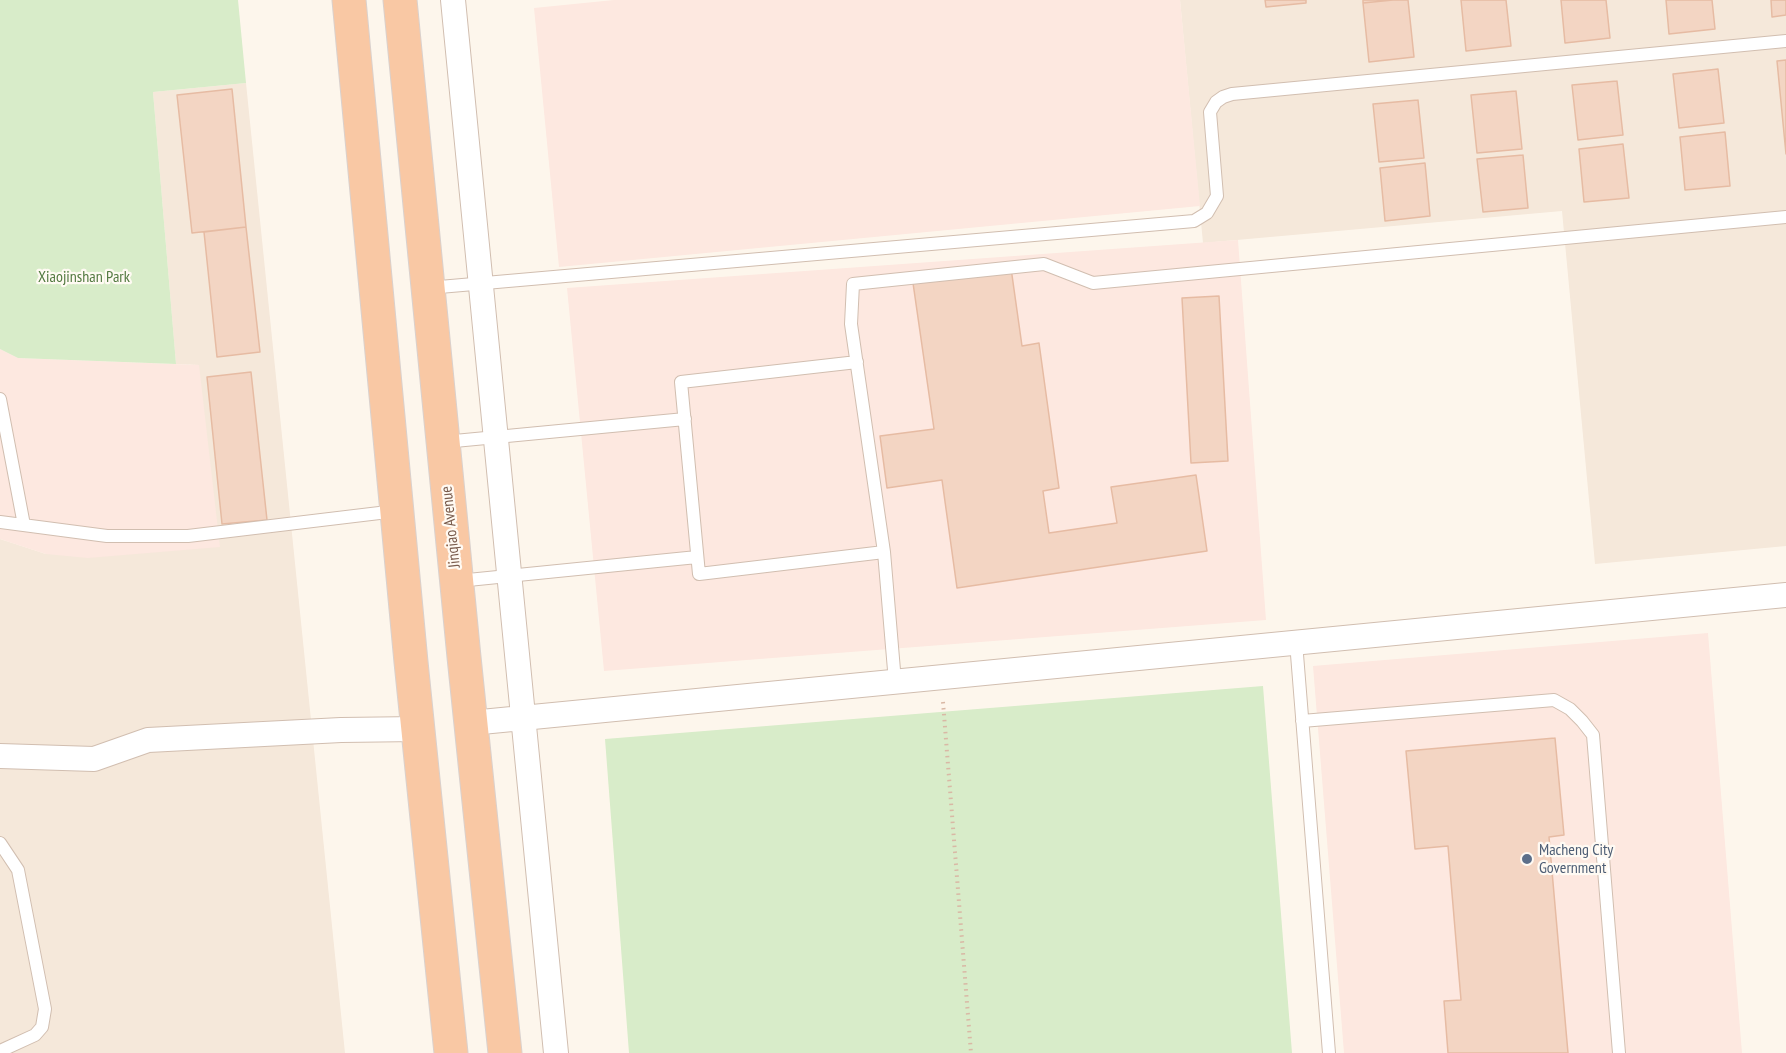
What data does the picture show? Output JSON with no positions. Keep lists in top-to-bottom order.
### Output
{
  "streets": {
    "highway": ["Jinqiao Avenue"]
  },
  "parks": ["Xiaojinshan Park"],
  "places": ["Macheng City Government"]
}
